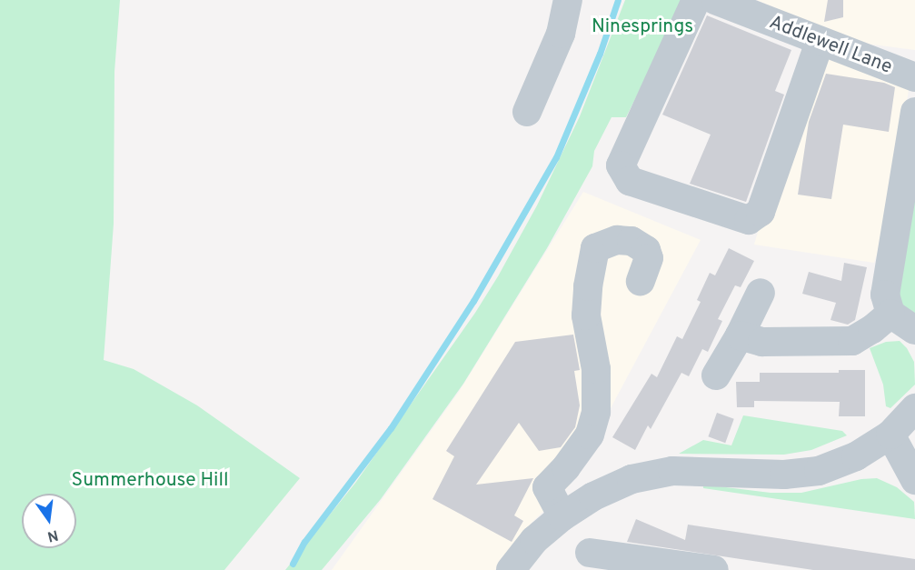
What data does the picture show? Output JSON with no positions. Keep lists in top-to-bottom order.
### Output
{
  "streets": {
    "street": ["Addlewell Lane"]
  },
  "parks": ["Ninesprings", "Summerhouse Hill"],
  "north": "bottom"
}
